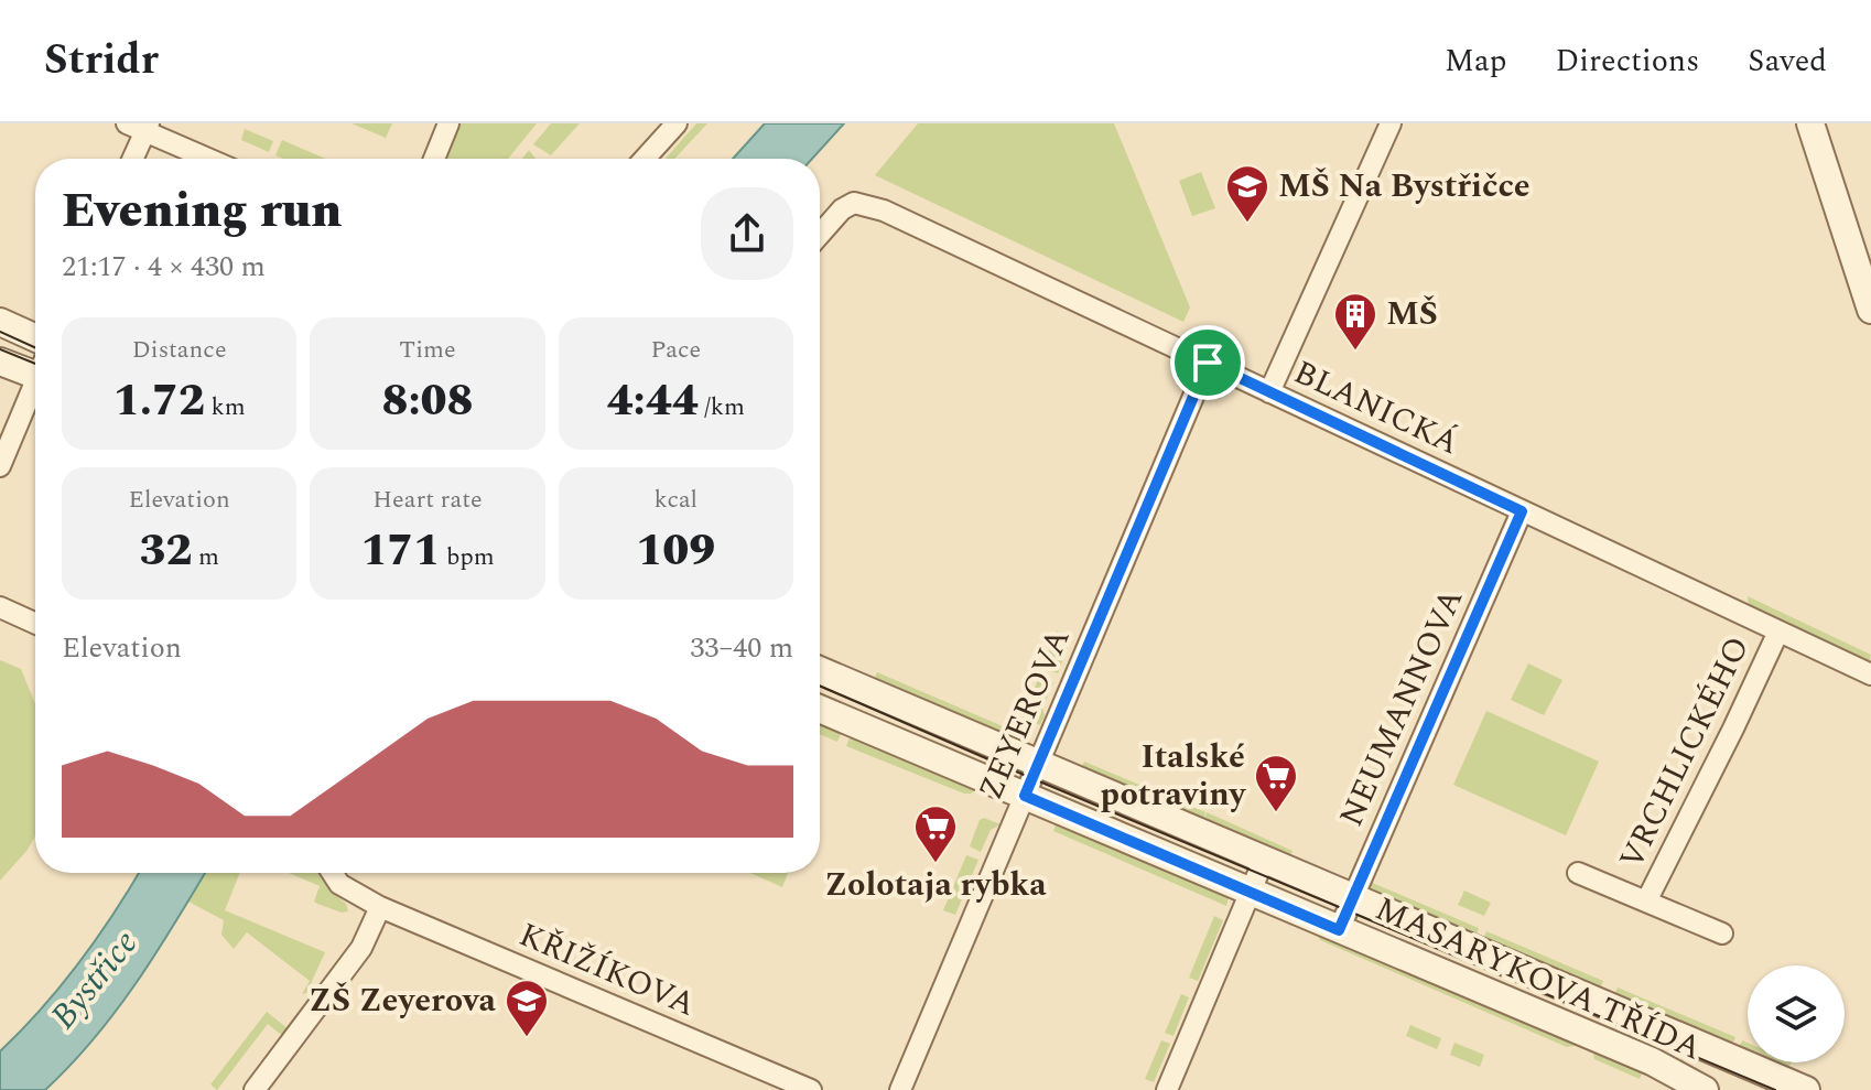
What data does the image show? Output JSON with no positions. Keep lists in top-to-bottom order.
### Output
{
  "streets": {
    "street": [
      "BLANICKÁ",
      "NEUMANNOVA",
      "ZEYEROVA",
      "VRCHLICKÉHO",
      "KŘIŽÍKOVA",
      "MASARYKOVA TŘÍDA"
    ]
  },
  "crossings": [
    ["BLANICKÁ", "NEUMANNOVA"],
    ["BLANICKÁ", "ZEYEROVA"],
    ["BLANICKÁ", "VRCHLICKÉHO"],
    ["NEUMANNOVA", "MASARYKOVA TŘÍDA"],
    ["ZEYEROVA", "MASARYKOVA TŘÍDA"]
  ],
  "water": ["Bystřice"],
  "places": {
    "school or university": ["MŠ Na Bystřičce", "ZŠ Zeyerova"],
    "building": ["MŠ"],
    "supermarket": ["Italské potraviny", "Zolotaja rybka"]
  },
  "page": {
    "header": "Stridr",
    "nav": ["Map", "Directions", "Saved"],
    "heading": ["Evening run", "21:17 · 4 × 430 m"],
    "stats": [
      ["Distance", "1.72 km"],
      ["Time", "8:08"],
      ["Pace", "4:44 /km"],
      ["Elevation", "32 m"],
      ["Heart rate", "171 bpm"],
      ["kcal", "109"]
    ],
    "chart": ["Elevation", "33–40 m"]
  }
}
